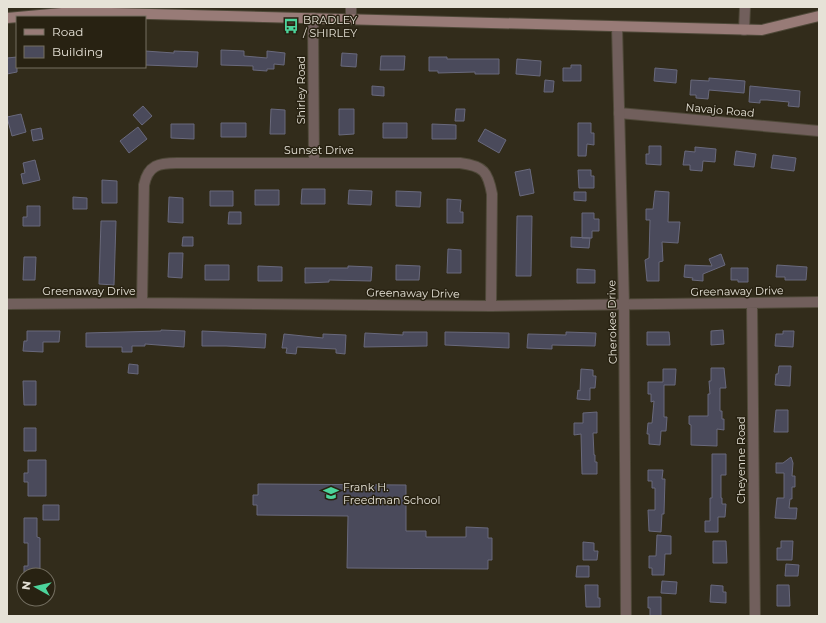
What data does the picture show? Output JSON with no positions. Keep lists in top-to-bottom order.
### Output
{
  "streets": {
    "street": [
      "Shirley Road",
      "Navajo Road",
      "Sunset Drive",
      "Greenaway Drive",
      "Cherokee Drive",
      "Cheyenne Road"
    ]
  },
  "crossings": [
    ["Shirley Road", "Sunset Drive"],
    ["Navajo Road", "Cherokee Drive"],
    ["Sunset Drive", "Greenaway Drive"],
    ["Greenaway Drive", "Cherokee Drive"],
    ["Greenaway Drive", "Cheyenne Road"]
  ],
  "places": {
    "bus stop": ["BRADLEY / SHIRLEY"],
    "school or university": ["Frank H. Freedman School"]
  },
  "legend": ["Road", "Building"],
  "north": "left"
}
